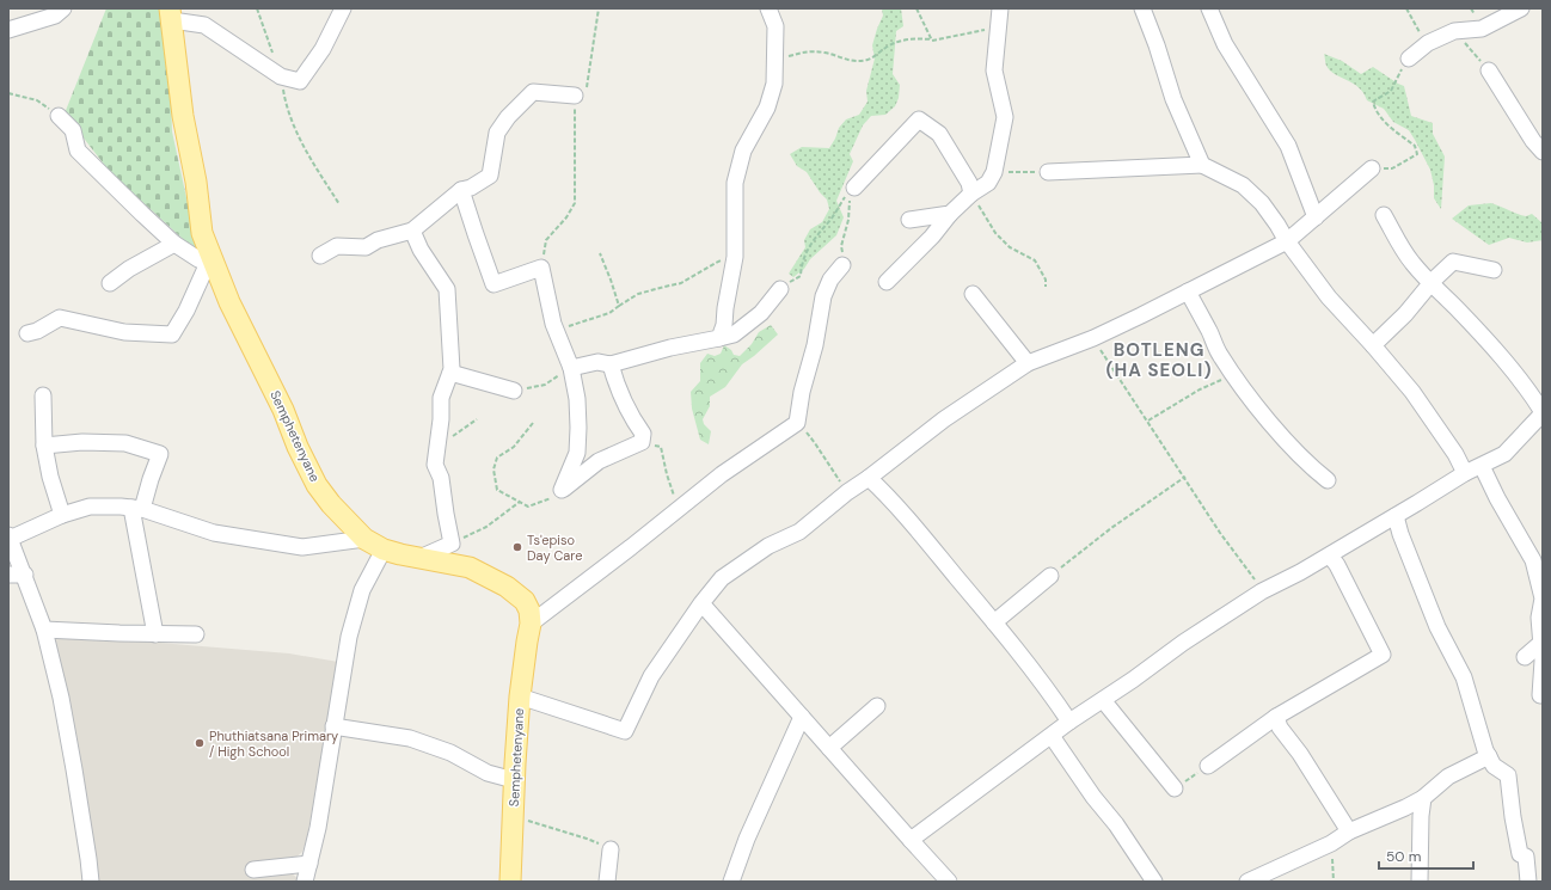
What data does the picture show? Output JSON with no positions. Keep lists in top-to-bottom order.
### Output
{
  "streets": {
    "main road": ["Semphetenyane"]
  },
  "districts": ["BOTLENG (HA SEOLI)"],
  "places": ["Ts'episo Day Care", "Phuthiatsana Primary / High School"],
  "scale_bar": "50 m"
}
